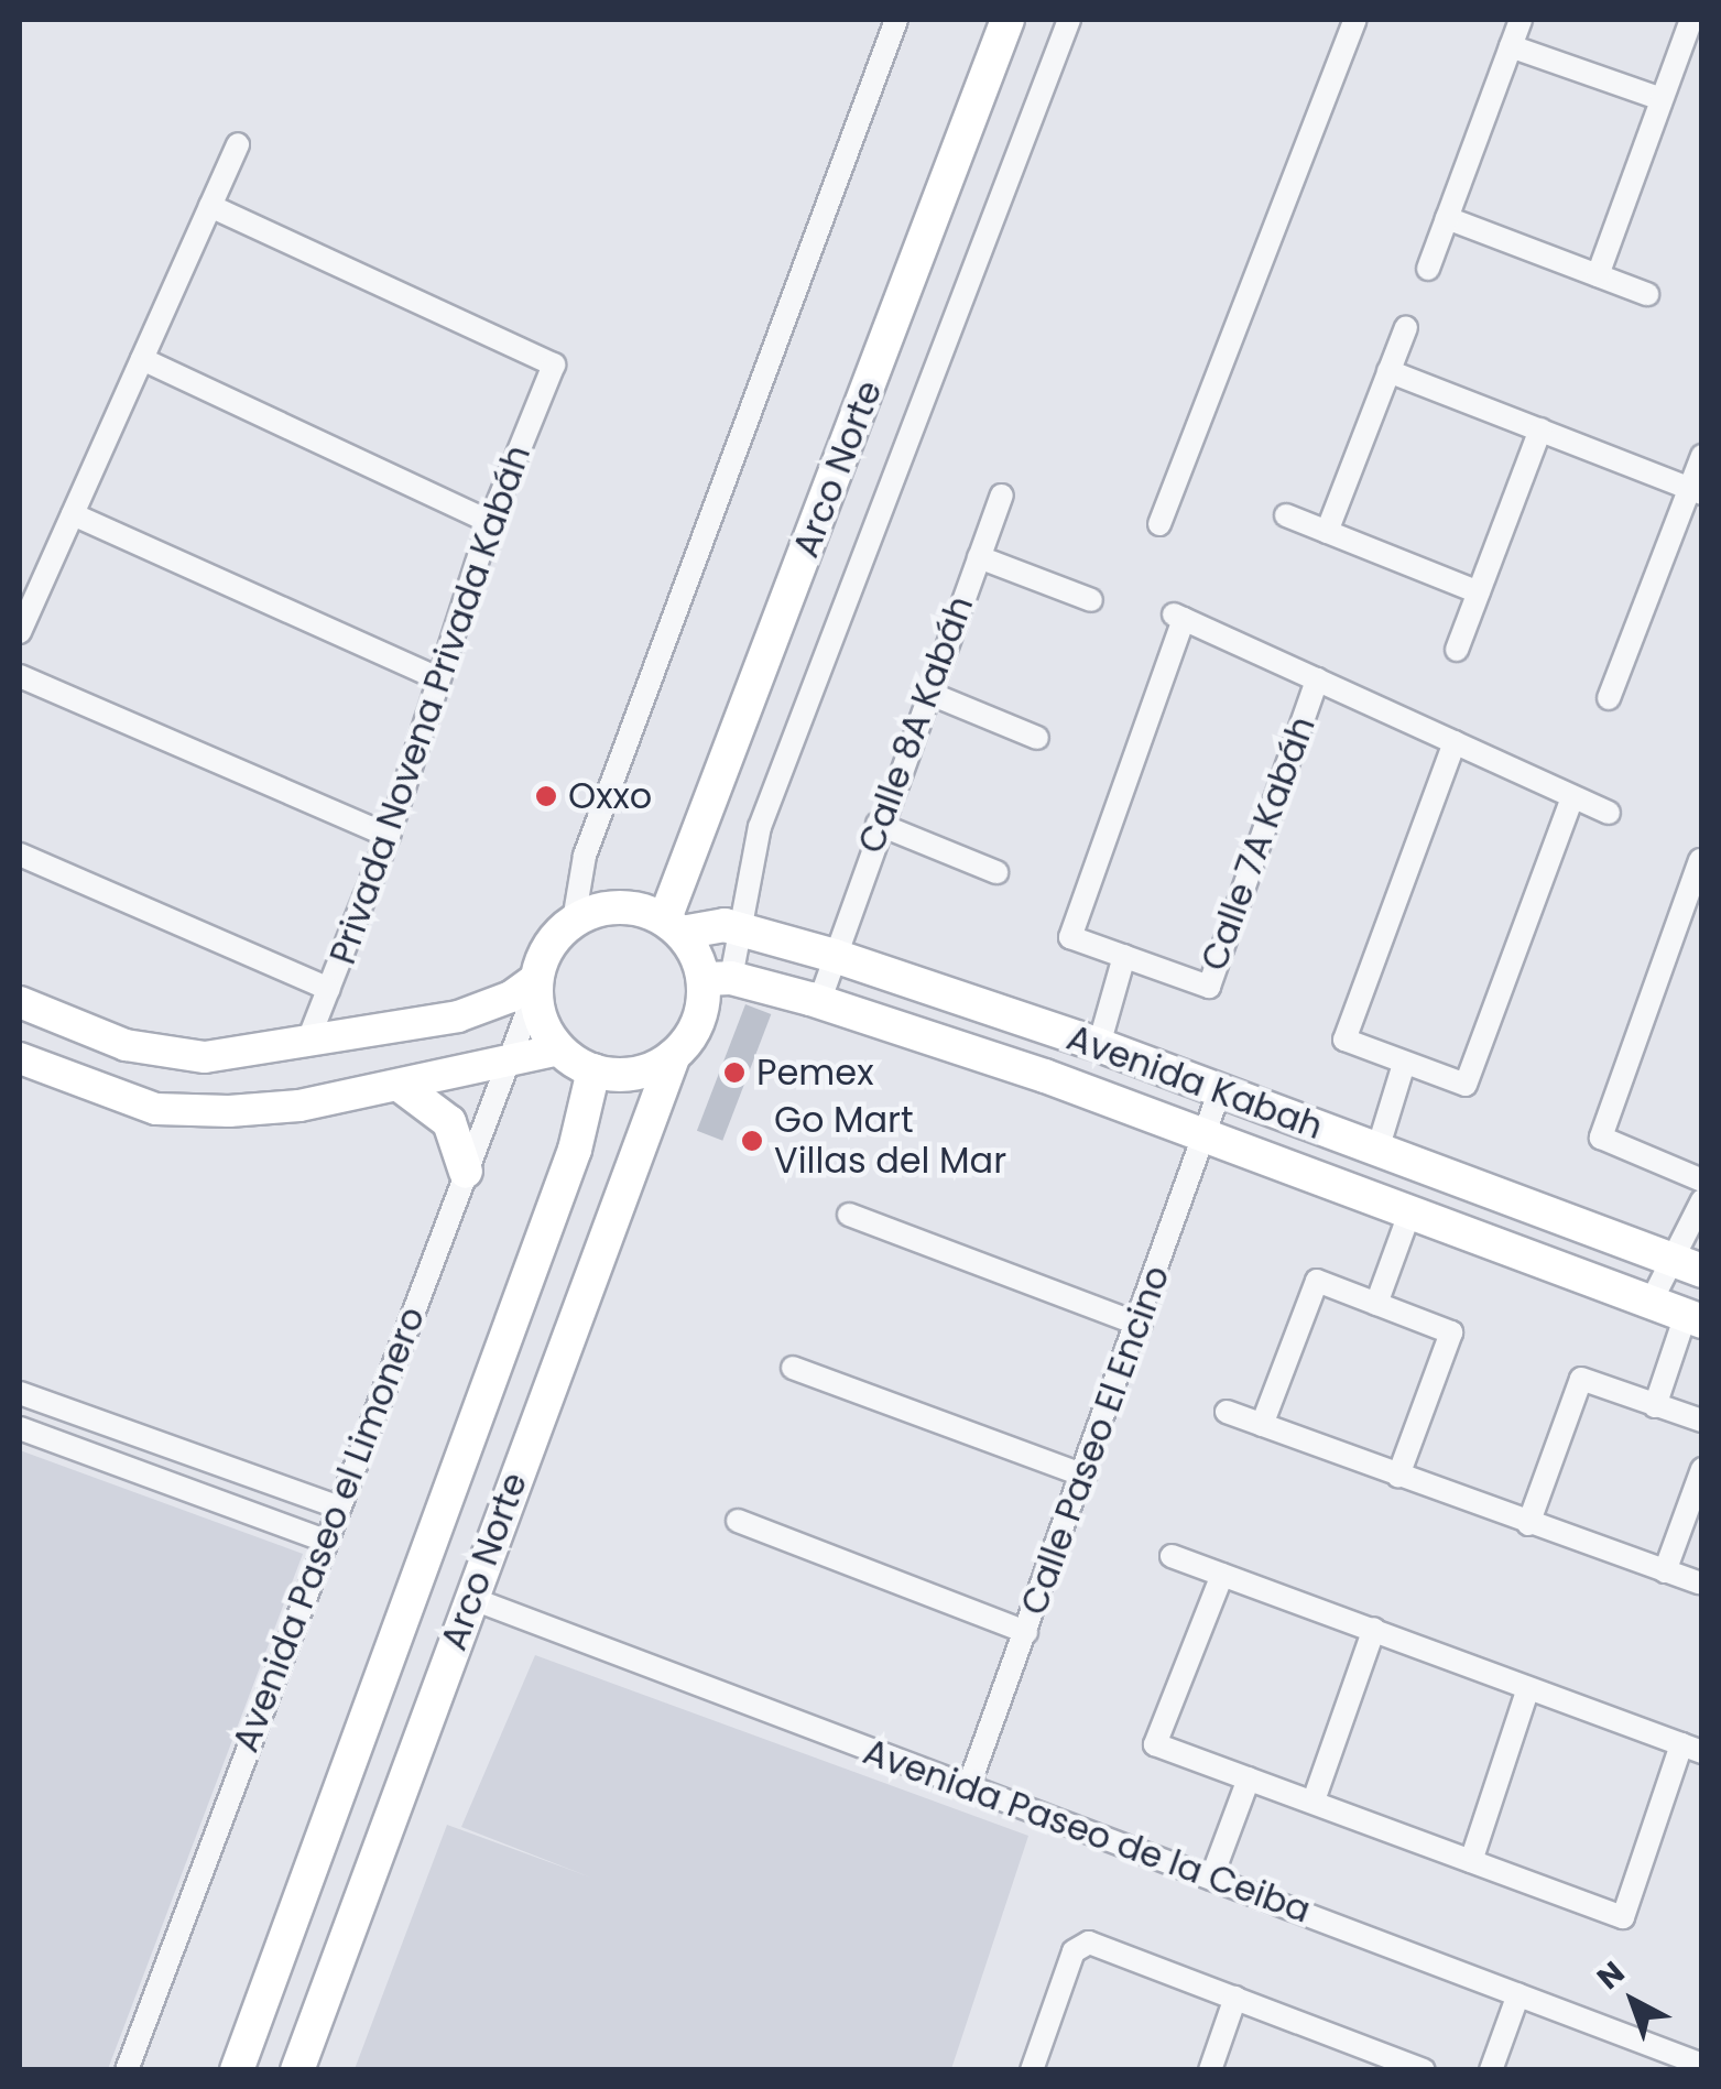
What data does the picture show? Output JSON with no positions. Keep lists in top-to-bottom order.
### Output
{
  "streets": {
    "main road": ["Arco Norte", "Avenida Kabah"],
    "street": [
      "Privada Novena Privada Kabáh",
      "Calle 8A Kabáh",
      "Calle 7A Kabáh",
      "Calle Paseo El Encino",
      "Avenida Paseo el Limonero",
      "Avenida Paseo de la Ceiba"
    ]
  },
  "crossings": [
    ["Arco Norte", "Avenida Kabah"],
    ["Arco Norte", "Avenida Paseo el Limonero"],
    ["Arco Norte", "Avenida Paseo de la Ceiba"],
    ["Calle 8A Kabáh", "Avenida Kabah"],
    ["Avenida Kabah", "Calle Paseo El Encino"],
    ["Avenida Kabah", "Avenida Paseo el Limonero"],
    ["Calle Paseo El Encino", "Avenida Paseo de la Ceiba"]
  ],
  "places": ["Oxxo", "Pemex", "Go Mart Villas del Mar"],
  "north": "top left"
}
